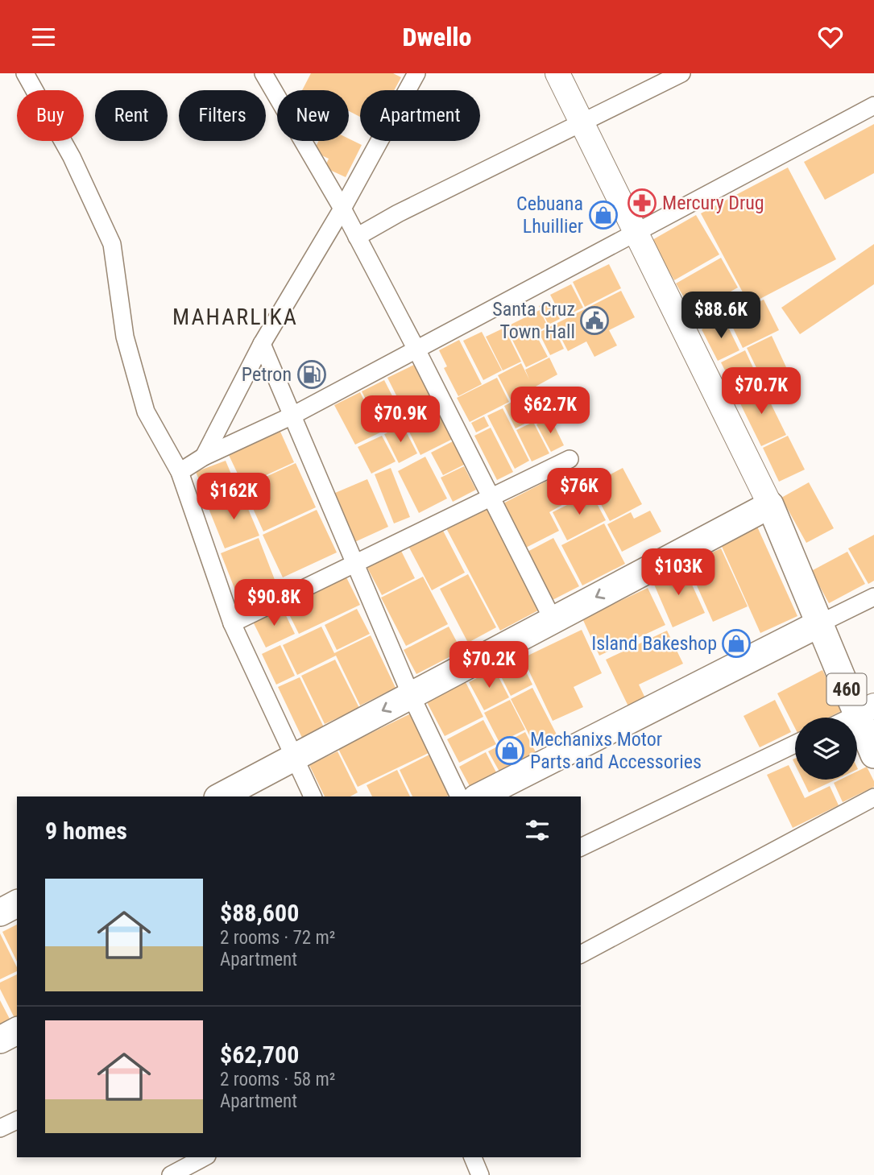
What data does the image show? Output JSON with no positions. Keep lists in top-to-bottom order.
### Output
{
  "streets": {
    "main road": ["460"]
  },
  "districts": ["MAHARLIKA"],
  "places": {
    "pharmacy": ["Mercury Drug"],
    "shop": ["Cebuana Lhuillier", "Island Bakeshop", "Mechanixs Motor Parts and Accessories"],
    "public building": ["Santa Cruz Town Hall"],
    "fuel station": ["Petron"]
  },
  "page": {
    "header": "Dwello",
    "chip": [
      "Buy",
      "Rent",
      "Filters",
      "New",
      "Apartment"
    ],
    "price": [
      "$88.6K",
      "$70.7K",
      "$62.7K",
      "$70.9K",
      "$76K",
      "$162K",
      "$103K",
      "$90.8K",
      "$70.2K"
    ],
    "heading": "9 homes",
    "list": [
      {
        "name": "$88,600",
        "note": "2 rooms · 72 m² · Apartment"
      },
      {
        "name": "$62,700",
        "note": "2 rooms · 58 m² · Apartment"
      }
    ]
  }
}
